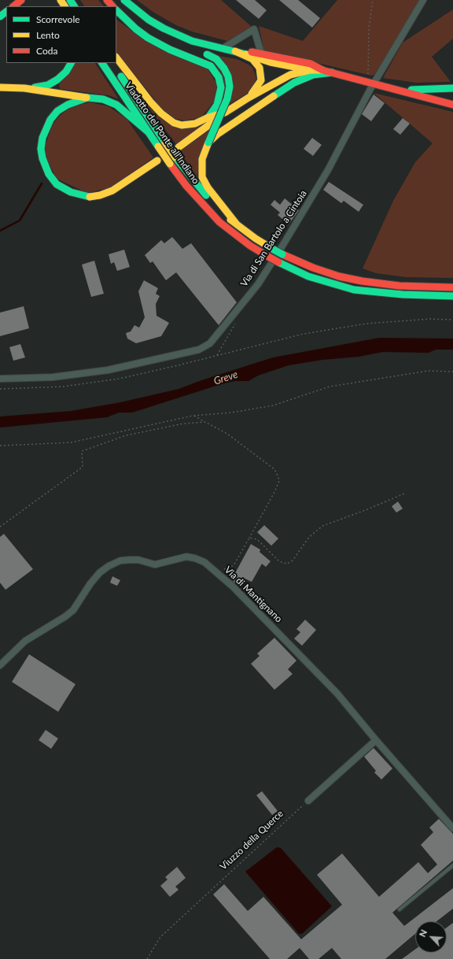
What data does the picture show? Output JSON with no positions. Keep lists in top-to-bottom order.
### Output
{
  "streets": {
    "main road": ["Viadotto del Ponte all'Indiano"],
    "street": ["Via di San Bartolo a Cintoia", "Via di Mantignano"],
    "path": ["Viuzzo della Querce"]
  },
  "crossings": [
    ["Viadotto del Ponte all'Indiano", "Via di San Bartolo a Cintoia"]
  ],
  "water": ["Greve"],
  "legend": ["Scorrevole", "Lento", "Coda"],
  "north": "top left"
}
